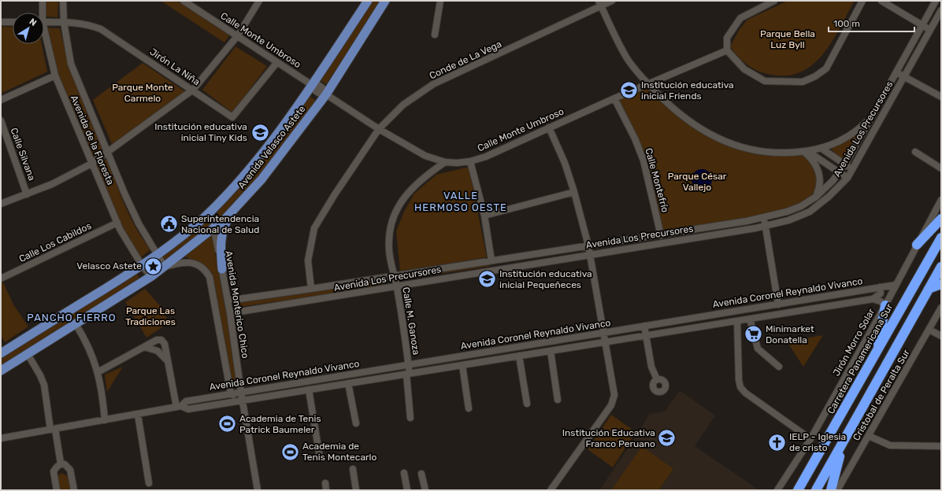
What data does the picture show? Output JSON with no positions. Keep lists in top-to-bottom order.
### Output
{
  "streets": {
    "highway": ["Carretera Panamericana Sur"],
    "main road": ["Avenida Velasco Astete"],
    "street": [
      "Calle Monte Umbroso",
      "Conde de La Vega",
      "Jirón La Niña",
      "Avenida Los Precursores",
      "Avenida de la Floresta",
      "Calle Silvana",
      "Calle Montefrío",
      "Calle Los Cabildos",
      "Avenida Coronel Reynaldo Vivanco",
      "Avenida Monterico Chico",
      "Calle M. Ganoza",
      "Jirón Morro Solar",
      "Cristobal de Peralta Sur"
    ]
  },
  "crossings": [
    ["Calle Monte Umbroso", "Conde de La Vega"],
    ["Calle Monte Umbroso", "Jirón La Niña"],
    ["Calle Monte Umbroso", "Avenida Velasco Astete"],
    ["Calle Monte Umbroso", "Calle Montefrío"],
    ["Calle Monte Umbroso", "Calle M. Ganoza"],
    ["Conde de La Vega", "Avenida Los Precursores"],
    ["Jirón La Niña", "Avenida de la Floresta"],
    ["Avenida Los Precursores", "Calle Montefrío"],
    ["Avenida Los Precursores", "Avenida Monterico Chico"],
    ["Avenida Los Precursores", "Calle M. Ganoza"],
    ["Avenida de la Floresta", "Avenida Velasco Astete"],
    ["Avenida de la Floresta", "Calle Los Cabildos"],
    ["Avenida de la Floresta", "Avenida Monterico Chico"],
    ["Avenida Velasco Astete", "Avenida Monterico Chico"],
    ["Avenida Coronel Reynaldo Vivanco", "Avenida Monterico Chico"],
    ["Avenida Coronel Reynaldo Vivanco", "Calle M. Ganoza"],
    ["Avenida Coronel Reynaldo Vivanco", "Jirón Morro Solar"]
  ],
  "districts": ["VALLE HERMOSO OESTE", "PANCHO FIERRO"],
  "parks": [
    "Parque Bella Luz Byll",
    "Parque Monte Carmelo",
    "Parque César Vallejo",
    "Parque Las Tradiciones"
  ],
  "places": {
    "school or university": [
      "Institución educativa inicial Friends",
      "Institución educativa inicial Tiny Kids",
      "Institución educativa inicial Pequeñeces",
      "Institución Educativa Franco Peruano"
    ],
    "public building": ["Superintendencia Nacional de Salud"],
    "place": ["Velasco Astete"],
    "supermarket": ["Minimarket Donatella"],
    "sports": ["Academia de Tenis Patrick Baumeler", "Academia de Tenis Montecarlo"],
    "church": ["IELP - Iglesia de cristo"]
  },
  "scale_bar": "100 m",
  "north": "top right"
}
